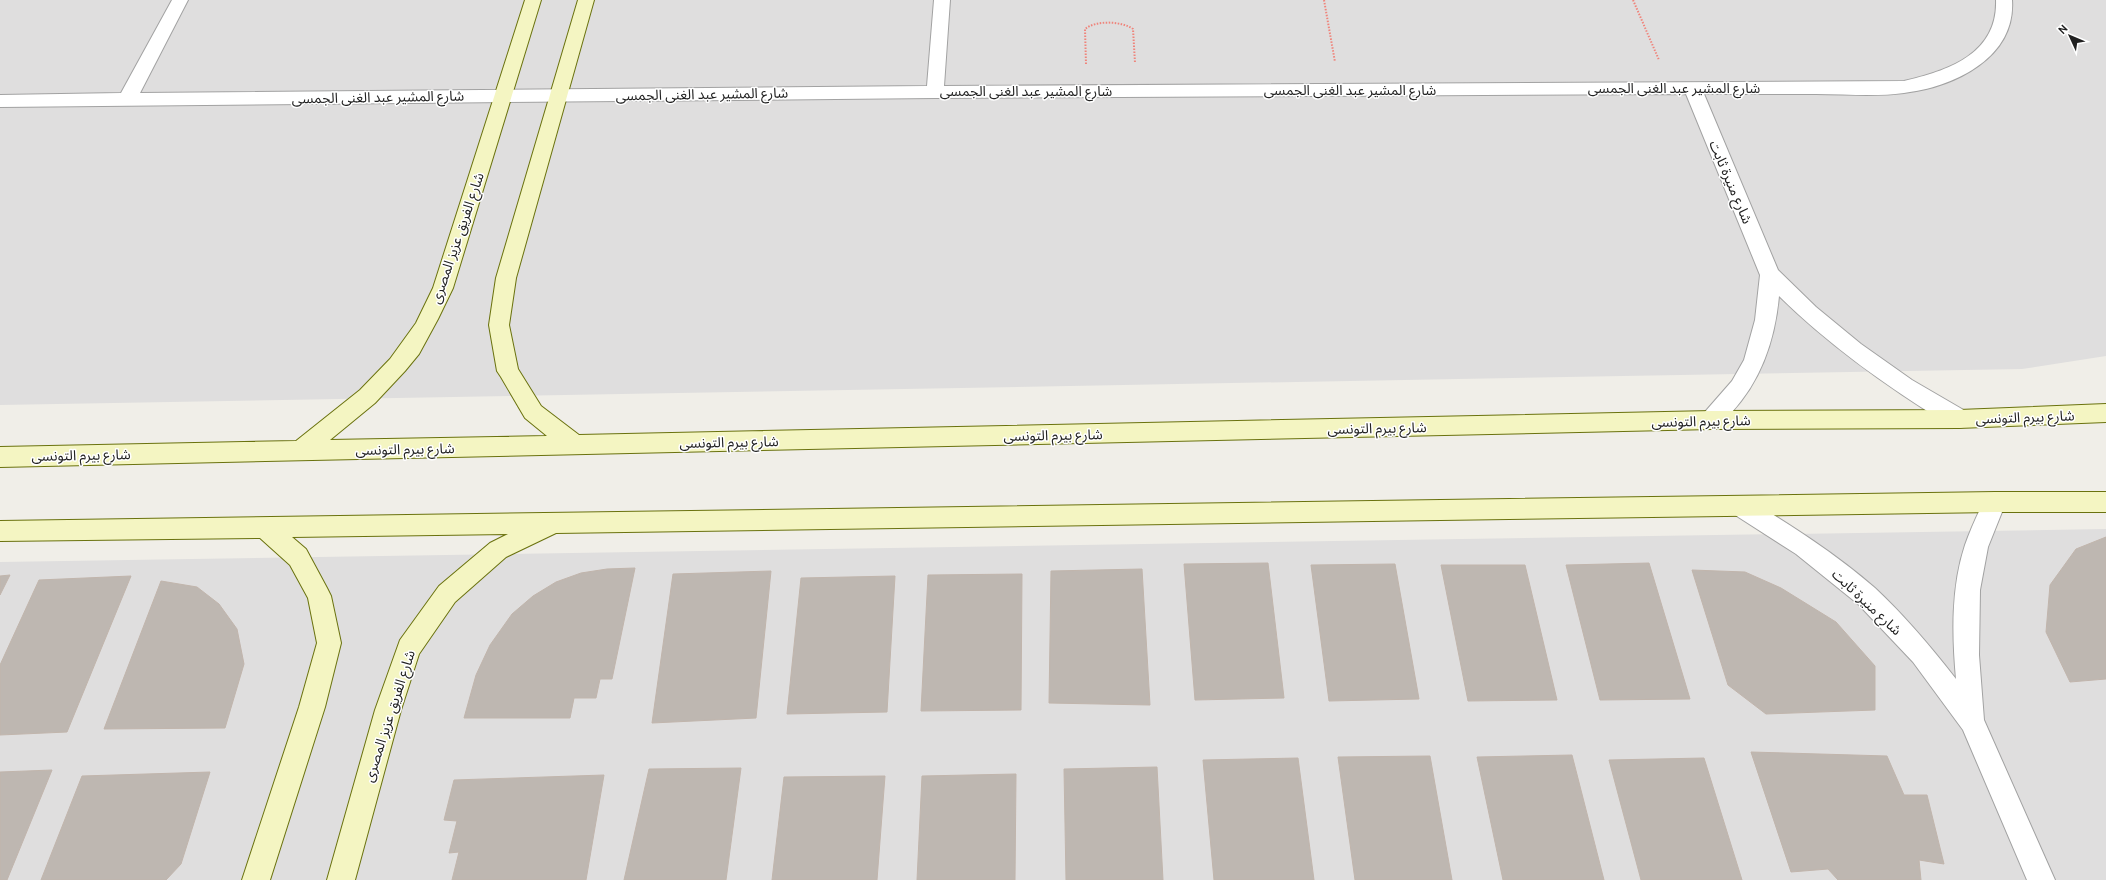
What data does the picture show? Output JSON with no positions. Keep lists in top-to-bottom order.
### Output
{
  "streets": {
    "street": [
      "شارع المشير عبد الغنى الجمسى",
      "شارع منيرة ثابت",
      "شارع الفريق عزيز المصرى",
      "شارع بيرم التونسى"
    ]
  },
  "crossings": [
    ["شارع المشير عبد الغنى الجمسى", "شارع منيرة ثابت"],
    ["شارع المشير عبد الغنى الجمسى", "شارع الفريق عزيز المصرى"],
    ["شارع منيرة ثابت", "شارع بيرم التونسى"],
    ["شارع الفريق عزيز المصرى", "شارع بيرم التونسى"]
  ],
  "north": "top left"
}
